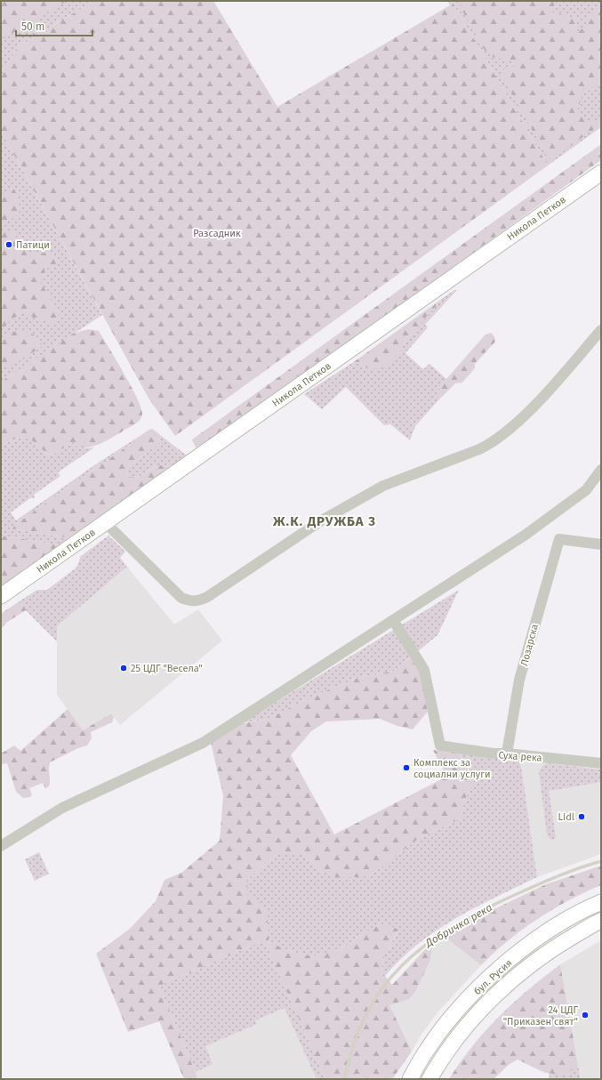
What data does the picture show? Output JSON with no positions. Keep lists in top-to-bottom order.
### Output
{
  "streets": {
    "street": [
      "Никола Петков",
      "Лозарска",
      "Суха река",
      "бул. Русия"
    ]
  },
  "crossings": [
    ["Лозарска", "Суха река"]
  ],
  "districts": ["Ж.К. ДРУЖБА 3"],
  "water": ["Добричка река"],
  "parks": ["Разсадник"],
  "places": [
    "Патици",
    "25 ЦДГ \"Весела\"",
    "Комплекс за социални услуги",
    "Lidl",
    "24 ЦДГ \"Приказен свят\""
  ],
  "scale_bar": "50 m"
}
